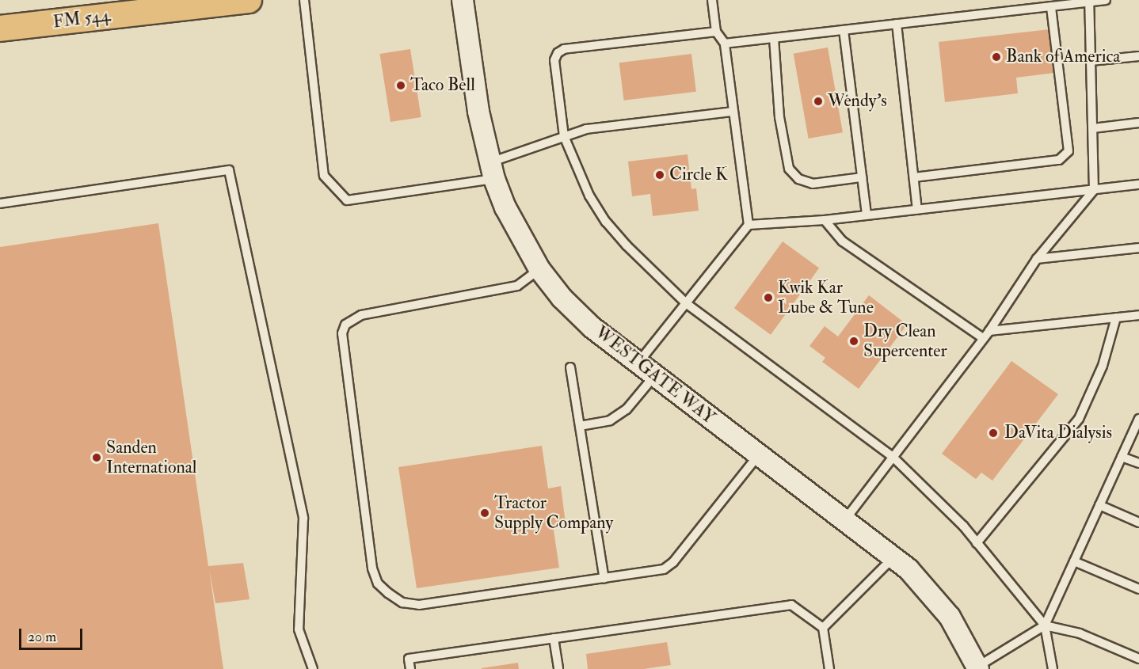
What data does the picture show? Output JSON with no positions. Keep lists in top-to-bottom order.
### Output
{
  "streets": {
    "main road": ["FM 544"],
    "street": ["WESTGATE WAY"]
  },
  "places": [
    "Bank of America",
    "Taco Bell",
    "Wendy's",
    "Circle K",
    "Kwik Kar Lube & Tune",
    "Dry Clean Supercenter",
    "DaVita Dialysis",
    "Sanden International",
    "Tractor Supply Company"
  ],
  "scale_bar": "20 m"
}
